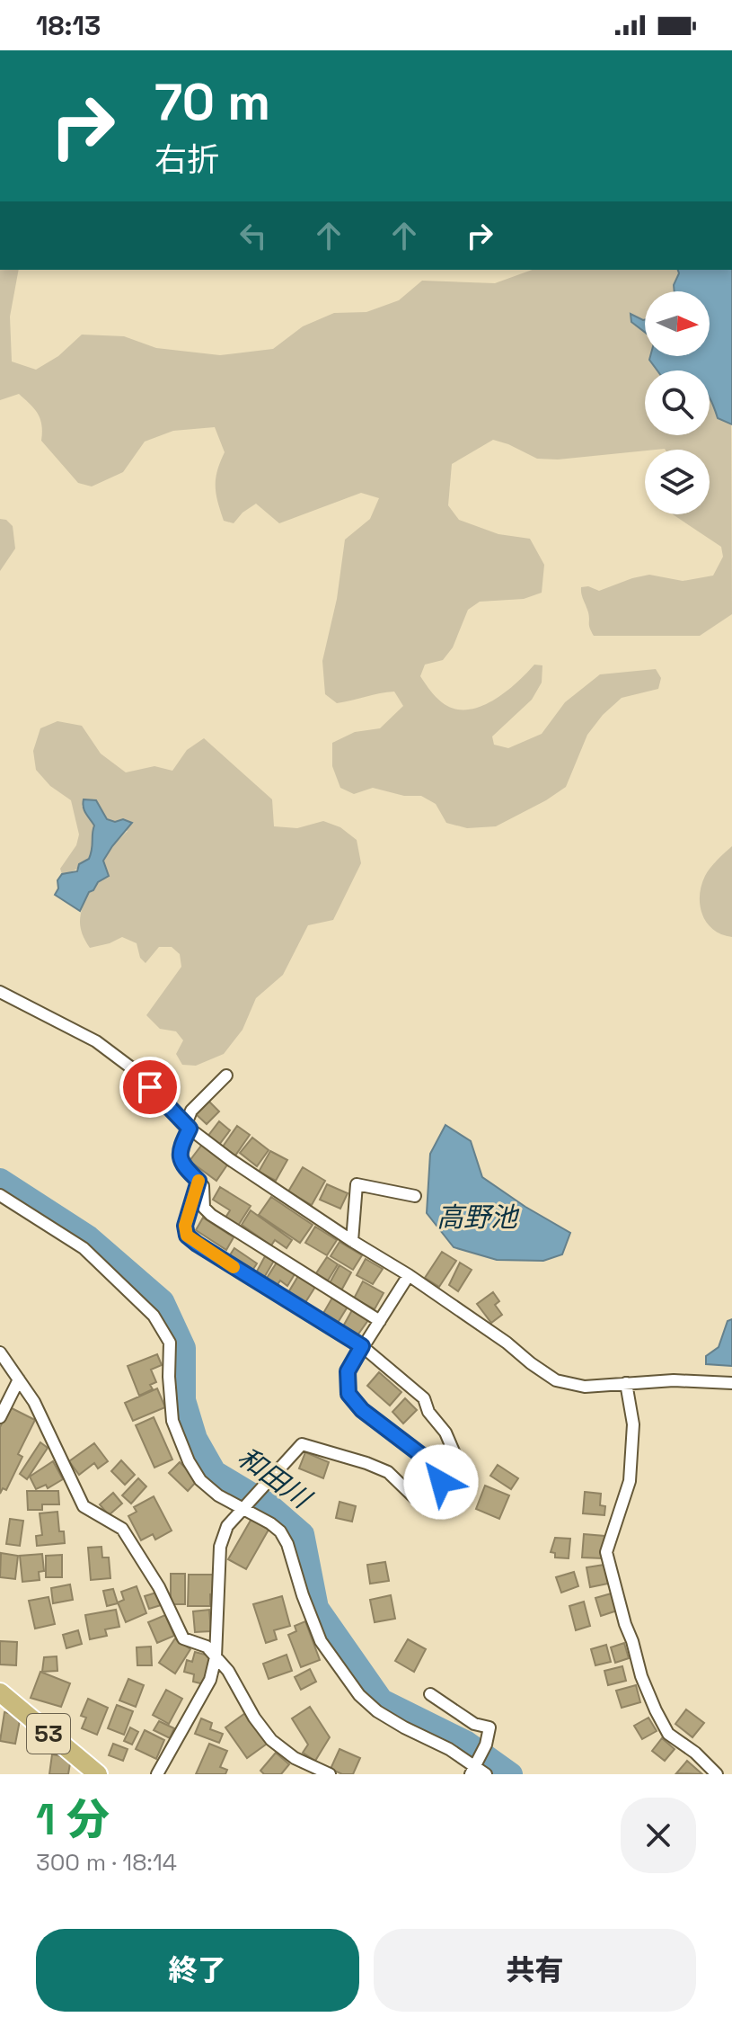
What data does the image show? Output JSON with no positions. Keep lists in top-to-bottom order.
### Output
{
  "streets": {
    "main road": ["53"]
  },
  "water": ["高野池", "和田川"],
  "north": "right",
  "page": {
    "status": "18:13",
    "turn": ["70 m", "右折"],
    "heading": ["1 分", "300 m · 18:14"],
    "buttons": ["終了", "共有"]
  }
}
